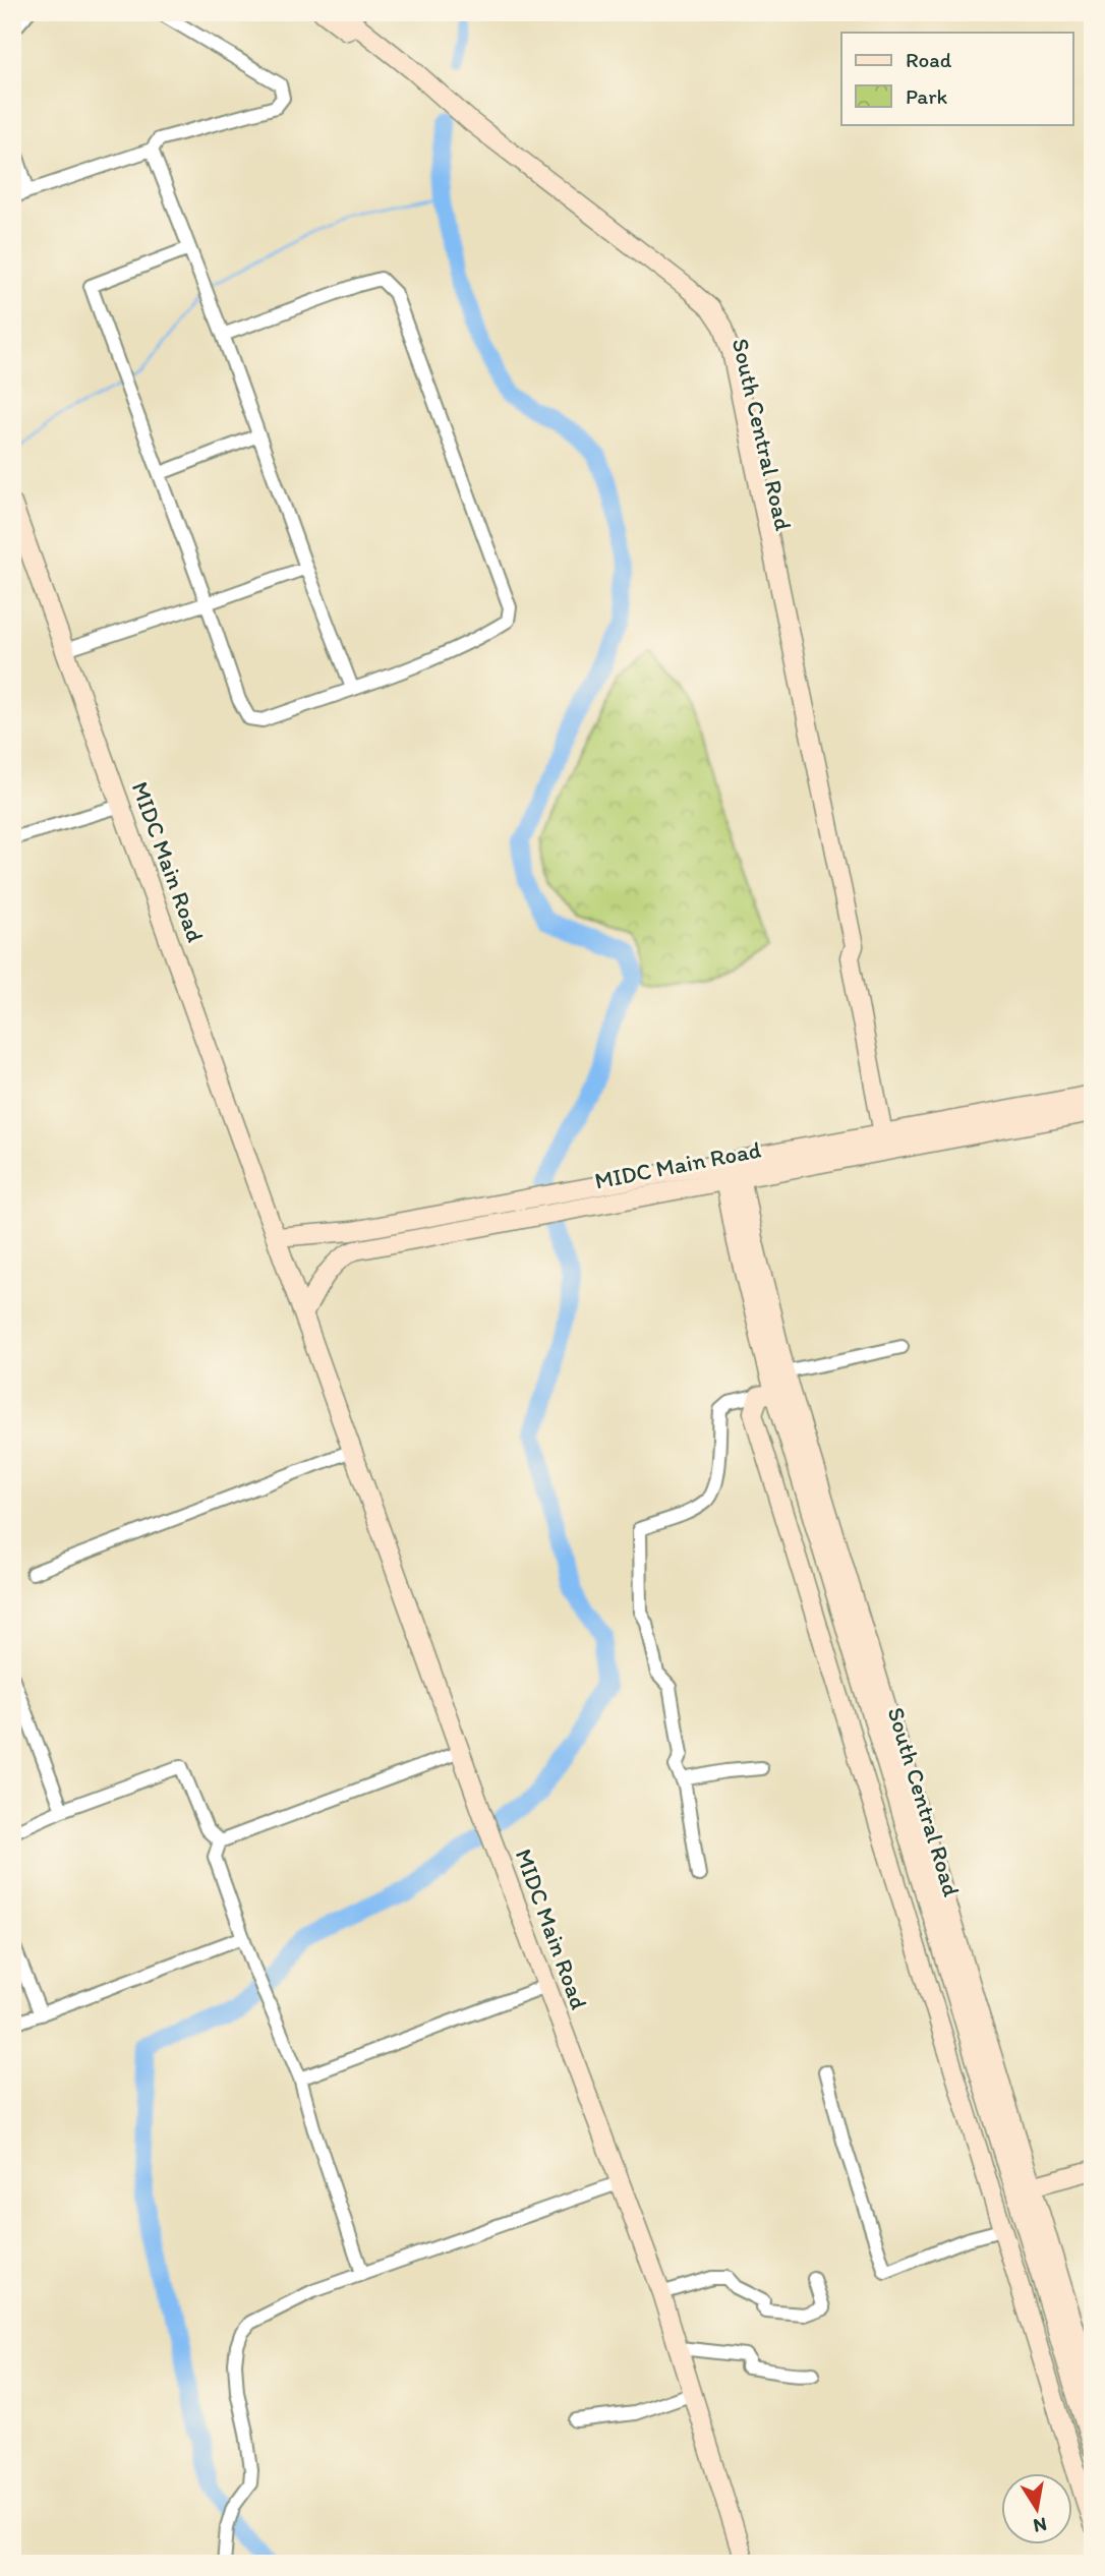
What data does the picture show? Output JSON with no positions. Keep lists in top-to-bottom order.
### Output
{
  "streets": {
    "street": ["South Central Road", "MIDC Main Road"]
  },
  "crossings": [
    ["South Central Road", "MIDC Main Road"]
  ],
  "legend": ["Road", "Park"],
  "north": "bottom"
}
